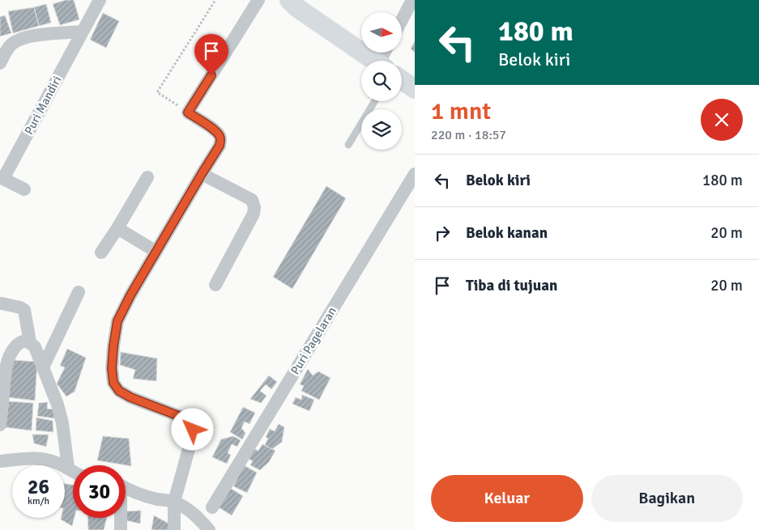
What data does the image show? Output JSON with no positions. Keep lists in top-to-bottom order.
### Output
{
  "streets": {
    "street": ["Puri Mandiri", "Puri Pagelaran"]
  },
  "north": "right",
  "page": {
    "turn": ["180 m", "Belok kiri"],
    "heading": ["1 mnt", "220 m · 18:57"],
    "list": [
      {
        "name": "Belok kiri",
        "value": "180 m"
      },
      {
        "name": "Belok kanan",
        "value": "20 m"
      },
      {
        "name": "Tiba di tujuan",
        "value": "20 m"
      }
    ],
    "speed": "26 km/h",
    "limit": "30",
    "buttons": ["Keluar", "Bagikan"]
  }
}
